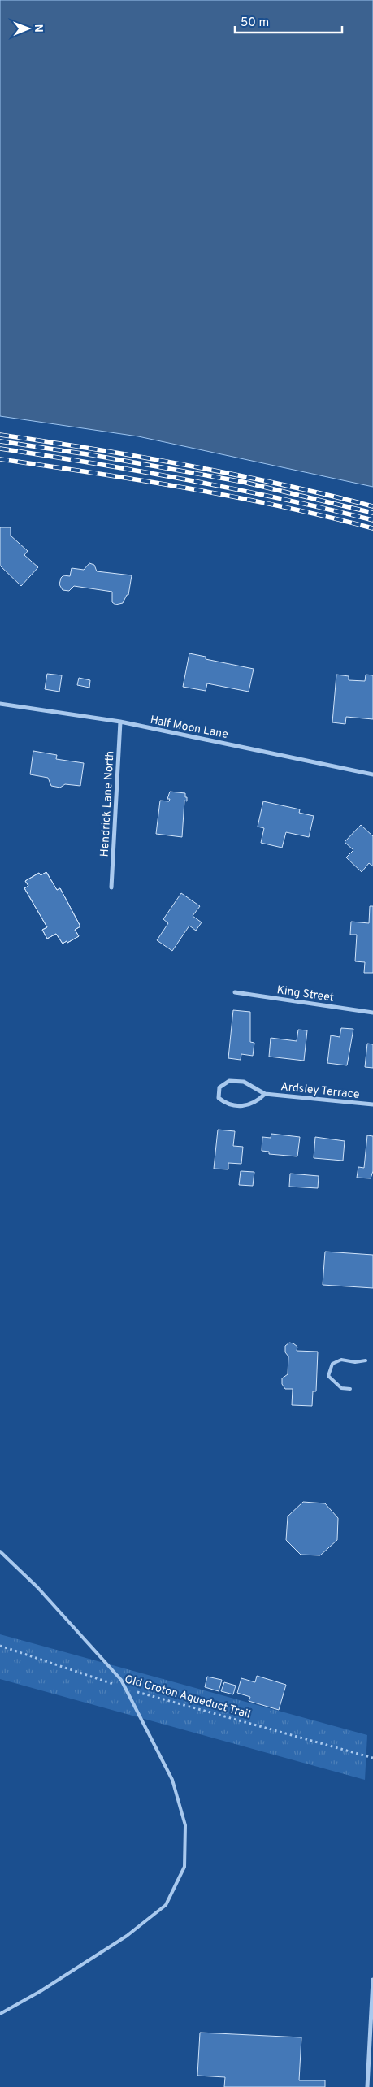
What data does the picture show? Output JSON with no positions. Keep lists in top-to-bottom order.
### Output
{
  "streets": {
    "street": [
      "Half Moon Lane",
      "Hendrick Lane North",
      "King Street",
      "Ardsley Terrace"
    ],
    "path": ["Old Croton Aqueduct Trail"]
  },
  "crossings": [
    ["Half Moon Lane", "Hendrick Lane North"]
  ],
  "scale_bar": "50 m",
  "north": "right"
}
